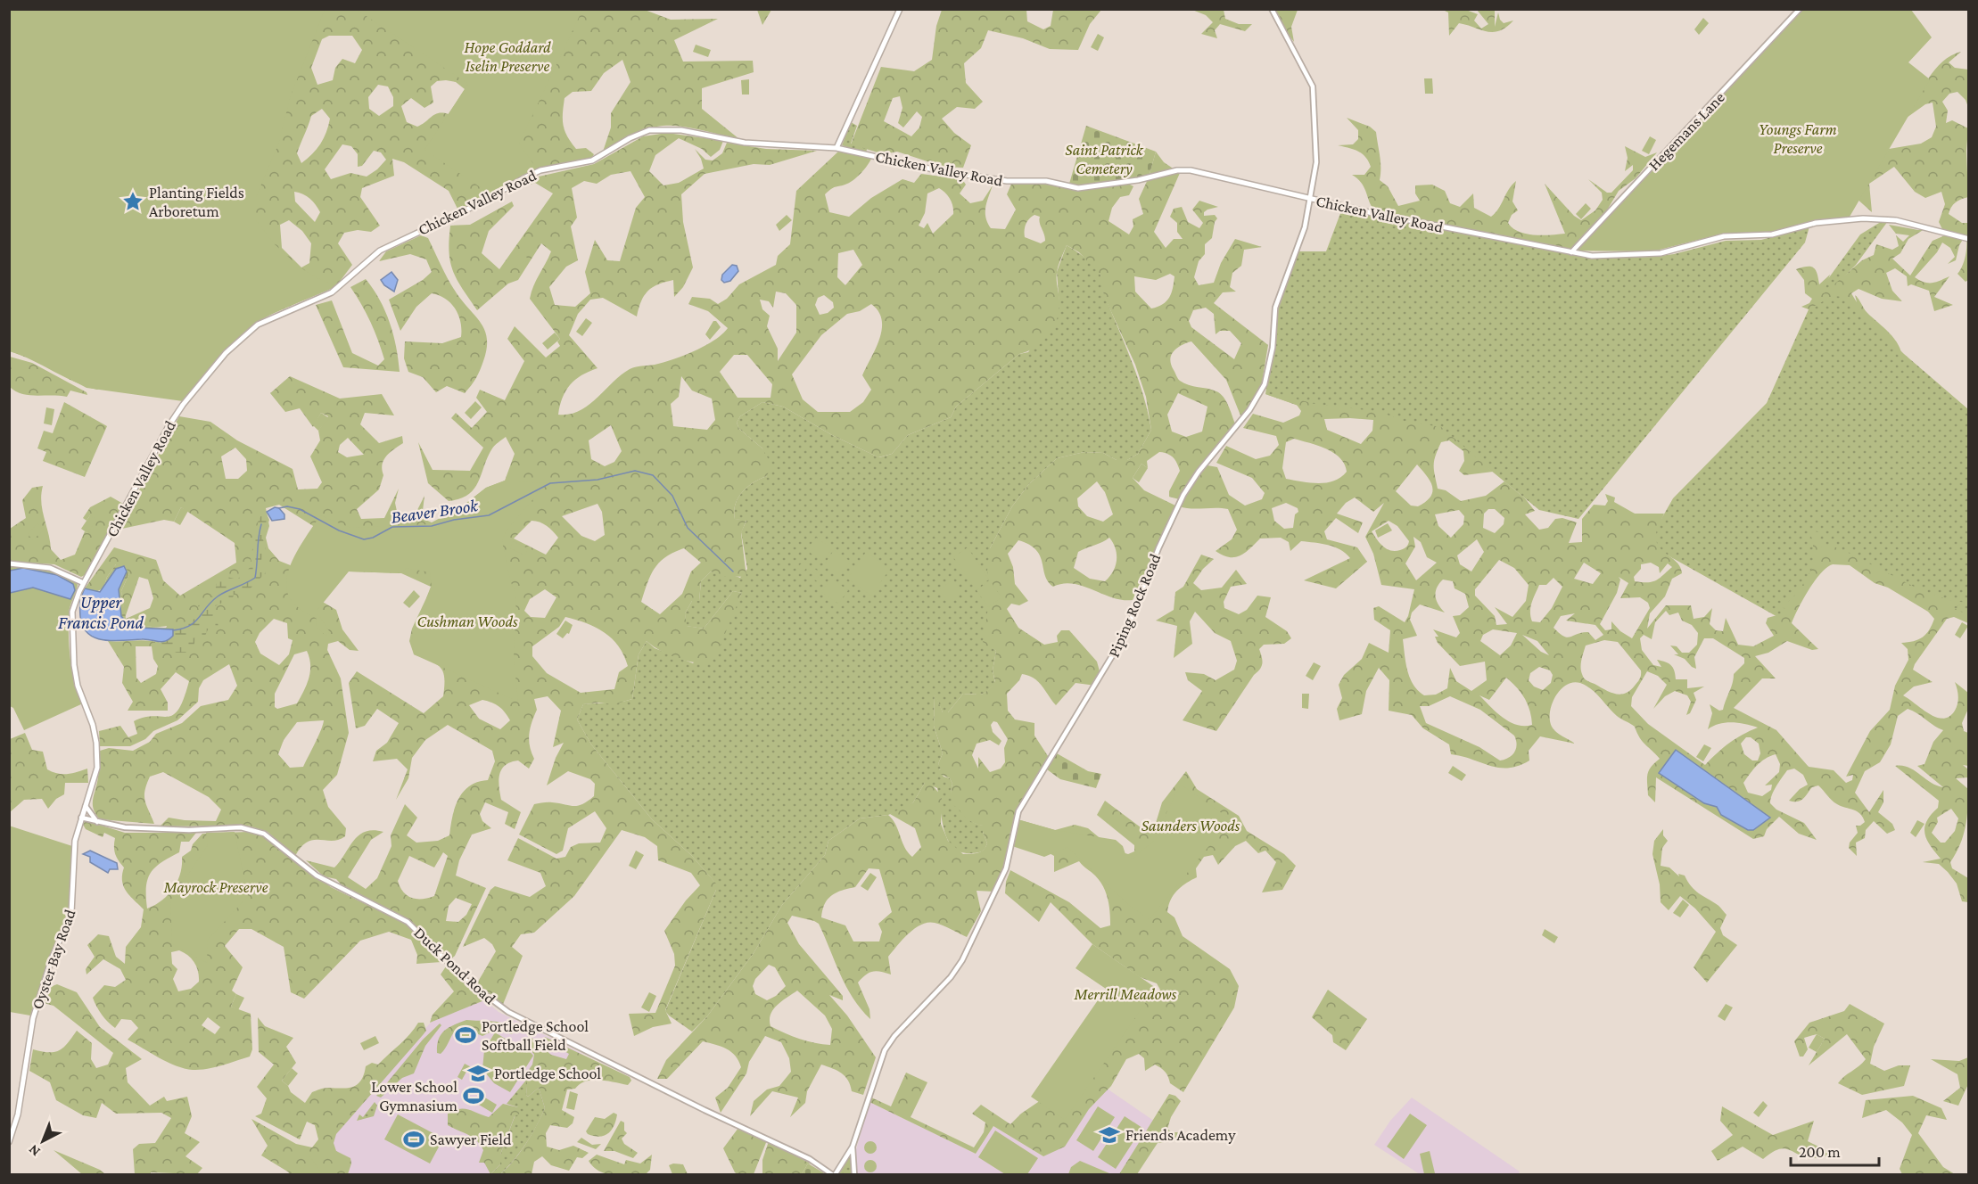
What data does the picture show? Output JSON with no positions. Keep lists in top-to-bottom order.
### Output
{
  "streets": {
    "main road": ["Chicken Valley Road", "Oyster Bay Road"],
    "street": ["Hegemans Lane", "Piping Rock Road", "Duck Pond Road"]
  },
  "crossings": [
    ["Hegemans Lane", "Chicken Valley Road"],
    ["Chicken Valley Road", "Piping Rock Road"],
    ["Chicken Valley Road", "Oyster Bay Road"],
    ["Piping Rock Road", "Duck Pond Road"],
    ["Oyster Bay Road", "Duck Pond Road"]
  ],
  "water": ["Beaver Brook", "Upper Francis Pond"],
  "parks": [
    "Hope Goddard Iselin Preserve",
    "Youngs Farm Preserve",
    "Saint Patrick Cemetery",
    "Cushman Woods",
    "Saunders Woods",
    "Mayrock Preserve",
    "Merrill Meadows"
  ],
  "places": {
    "place": ["Planting Fields Arboretum"],
    "sports": ["Portledge School Softball Field", "Lower School Gymnasium", "Sawyer Field"],
    "school or university": ["Portledge School", "Friends Academy"]
  },
  "scale_bar": "200 m",
  "north": "bottom left"
}
